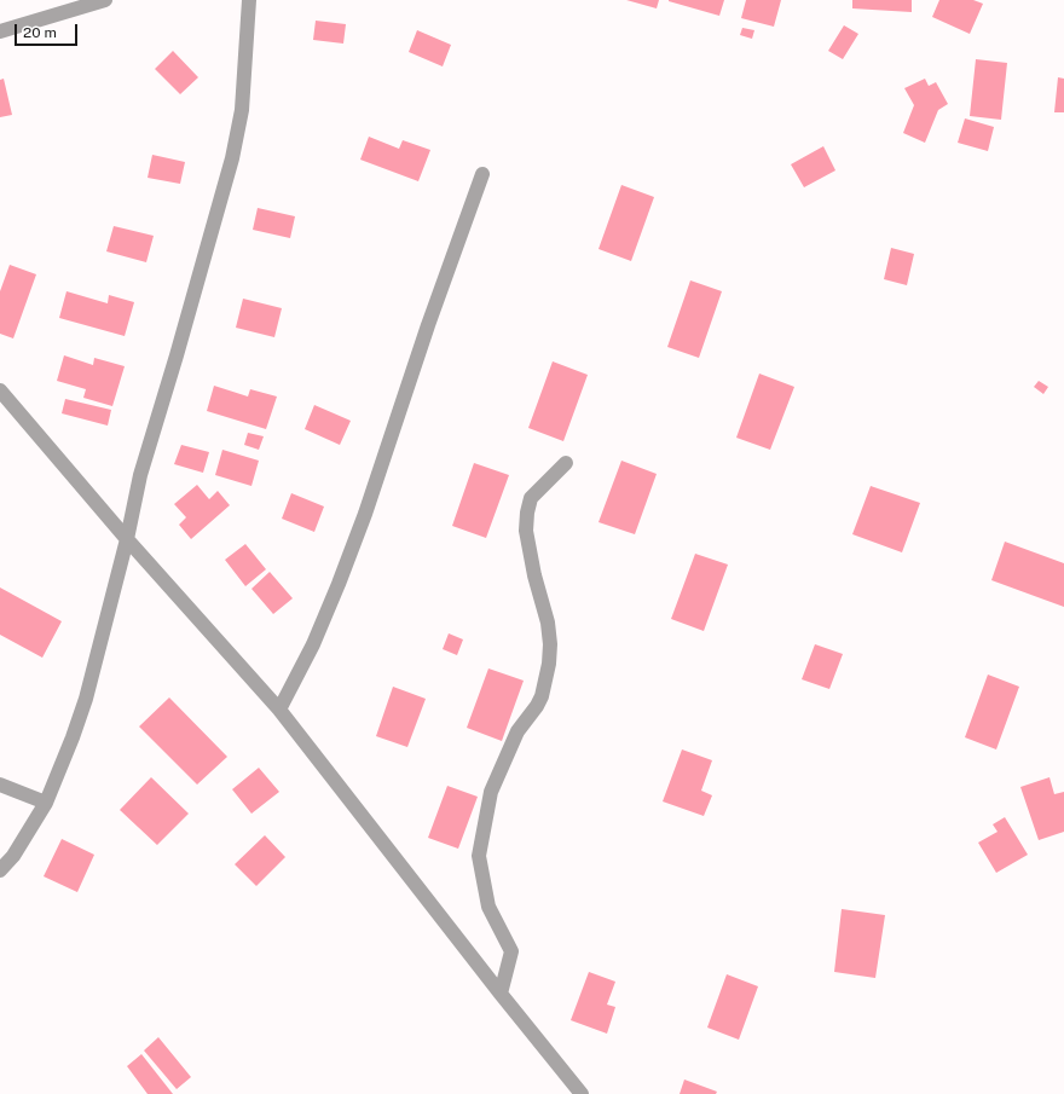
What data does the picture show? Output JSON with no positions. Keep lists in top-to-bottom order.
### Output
{
  "scale_bar": "20 m"
}
